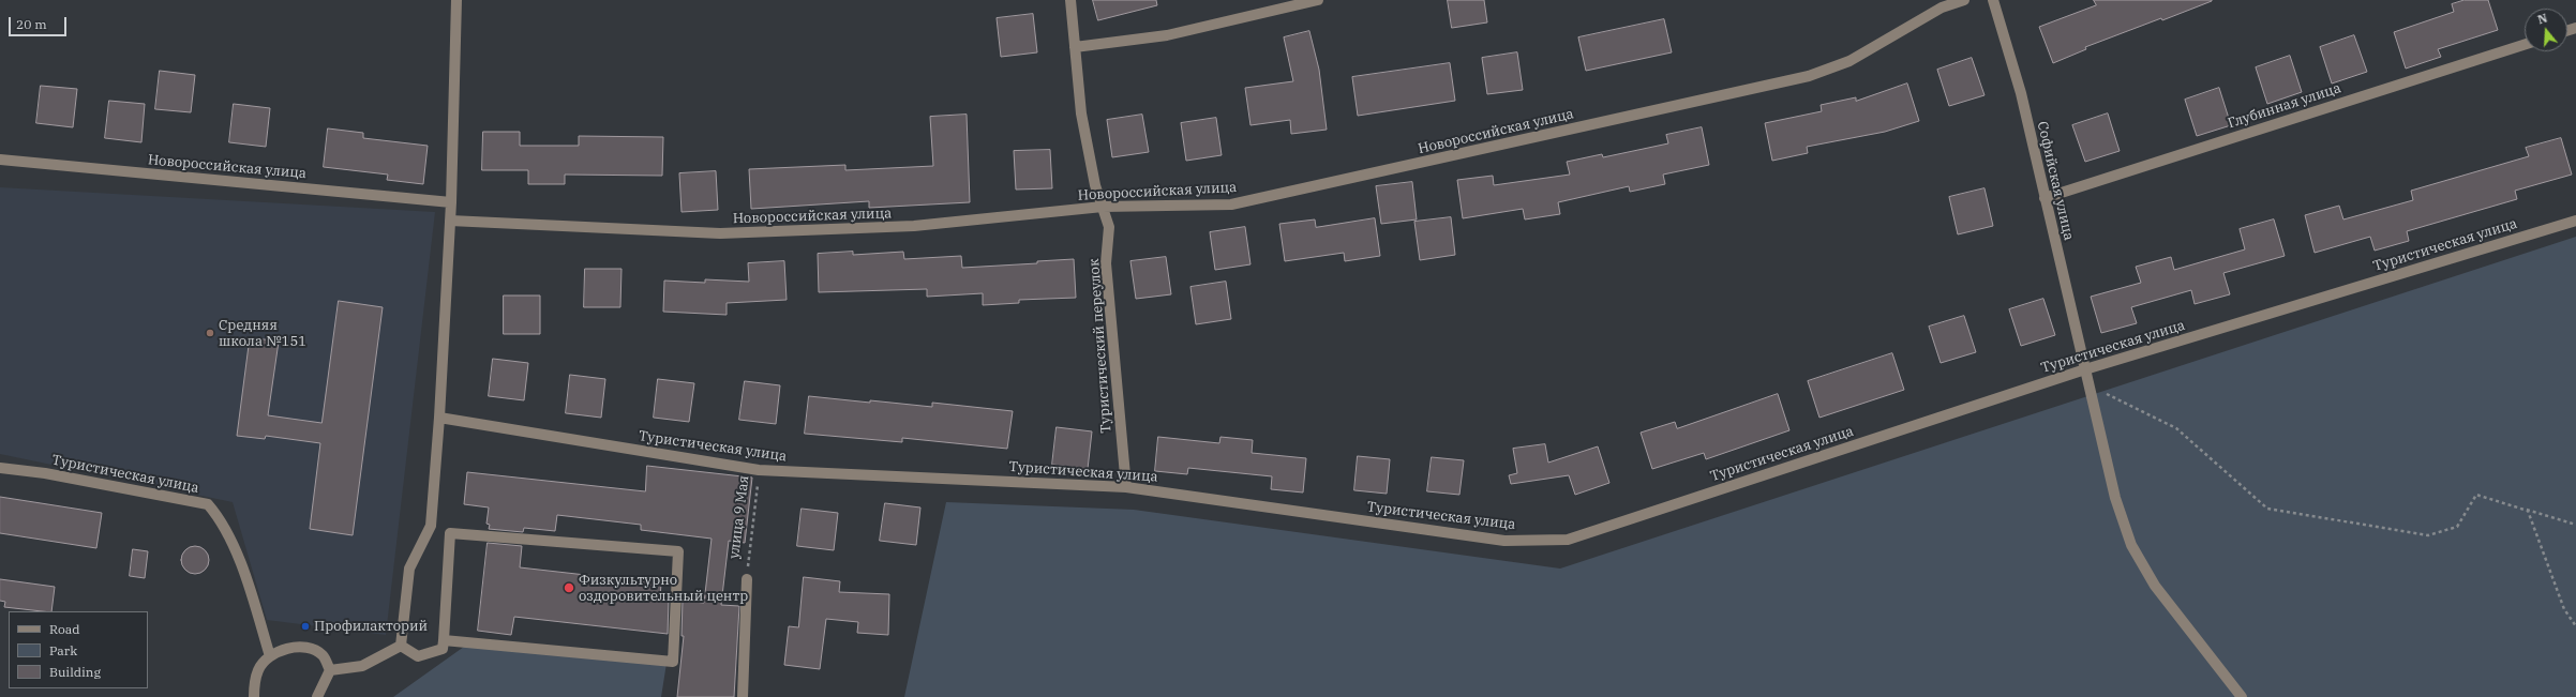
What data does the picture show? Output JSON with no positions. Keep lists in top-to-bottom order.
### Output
{
  "streets": {
    "street": [
      "Глубинная улица",
      "Новороссийская улица",
      "Софийская улица",
      "Туристическая улица",
      "Туристический переулок",
      "улица 9 Мая"
    ]
  },
  "crossings": [
    ["Глубинная улица", "Софийская улица"],
    ["Новороссийская улица", "Туристический переулок"],
    ["Софийская улица", "Туристическая улица"],
    ["Туристическая улица", "Туристический переулок"],
    ["Туристическая улица", "улица 9 Мая"]
  ],
  "places": ["Средняя школа №151", "Физкультурно оздоровительный центр", "Профилакторий"],
  "legend": ["Road", "Park", "Building"],
  "scale_bar": "20 m",
  "north": "top"
}
